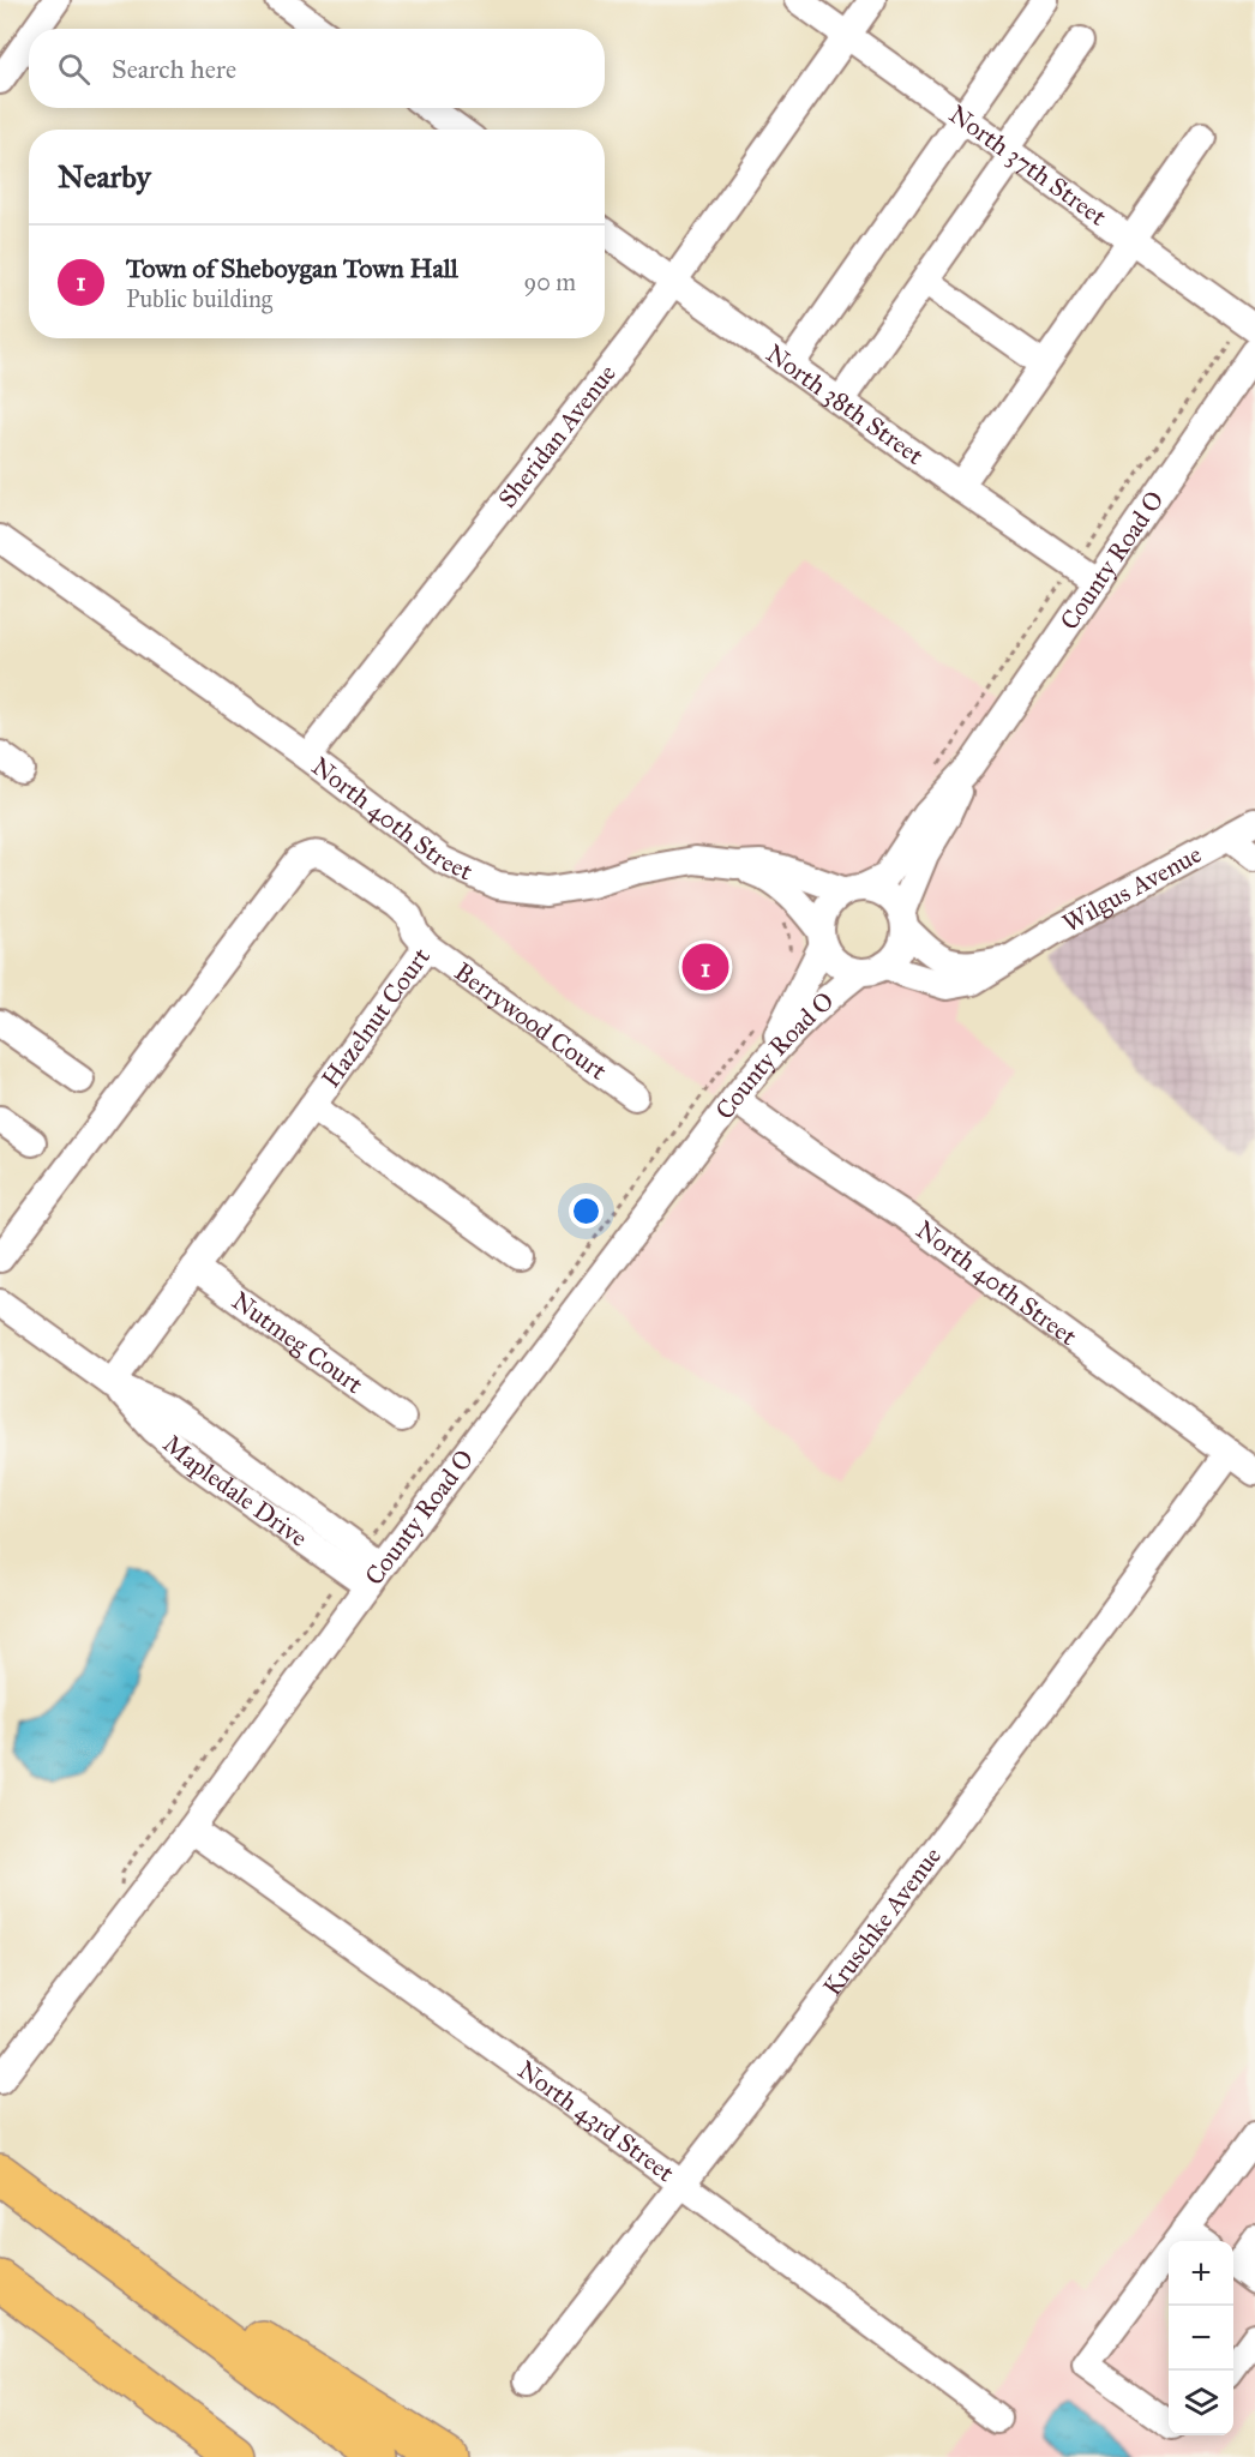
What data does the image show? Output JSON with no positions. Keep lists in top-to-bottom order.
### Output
{
  "streets": {
    "street": [
      "North 37th Street",
      "North 38th Street",
      "Sheridan Avenue",
      "County Road O",
      "North 40th Street",
      "Wilgus Avenue",
      "Hazelnut Court",
      "Berrywood Court",
      "Nutmeg Court",
      "Mapledale Drive",
      "Kruschke Avenue",
      "North 43rd Street"
    ]
  },
  "crossings": [
    ["North 37th Street", "Sheridan Avenue"],
    ["North 38th Street", "Sheridan Avenue"],
    ["North 38th Street", "County Road O"],
    ["Sheridan Avenue", "North 40th Street"],
    ["County Road O", "North 40th Street"],
    ["County Road O", "Wilgus Avenue"],
    ["County Road O", "Mapledale Drive"],
    ["County Road O", "North 43rd Street"],
    ["North 40th Street", "Wilgus Avenue"],
    ["North 40th Street", "Kruschke Avenue"],
    ["Hazelnut Court", "Berrywood Court"],
    ["Hazelnut Court", "Nutmeg Court"],
    ["Hazelnut Court", "Mapledale Drive"],
    ["Kruschke Avenue", "North 43rd Street"]
  ],
  "page": {
    "search": "Search here",
    "heading": "Nearby",
    "list": [
      {
        "mark": "1",
        "name": "Town of Sheboygan Town Hall",
        "note": "Public building",
        "value": "90 m"
      }
    ],
    "pins": "1",
    "map_buttons": ["+", "−"]
  }
}
